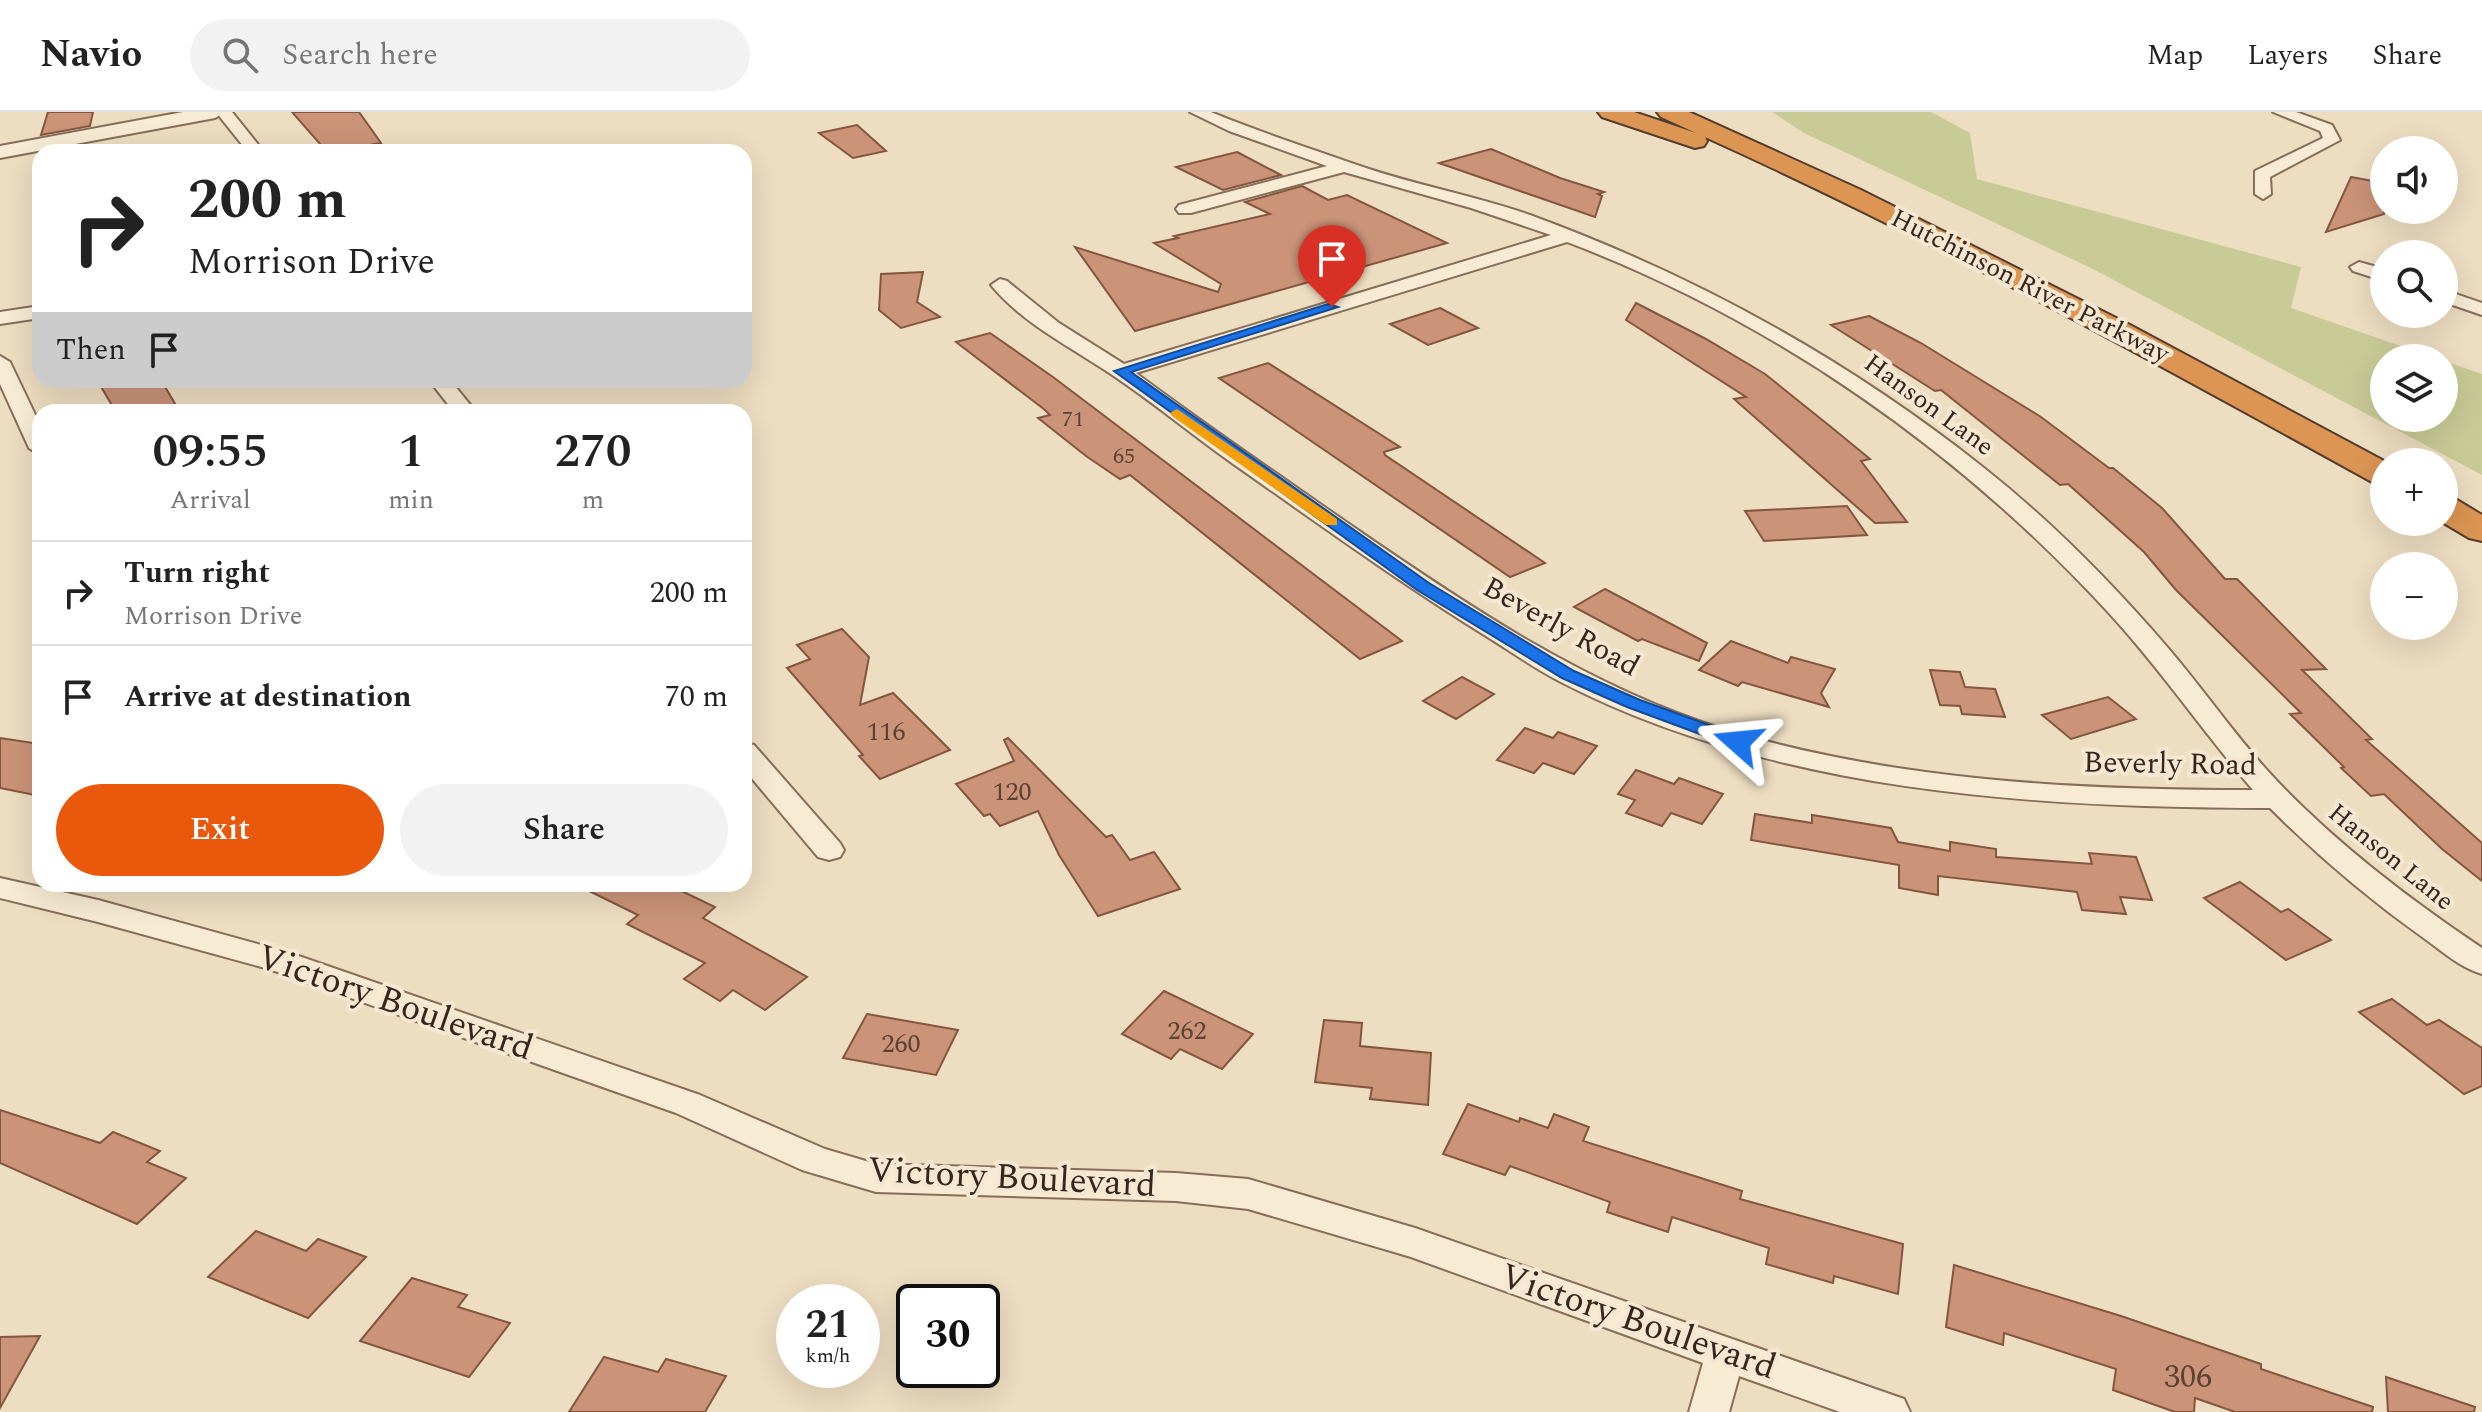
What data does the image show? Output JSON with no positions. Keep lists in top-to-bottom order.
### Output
{
  "streets": {
    "highway": ["Hutchinson River Parkway"],
    "street": ["Hanson Lane", "Beverly Road", "Victory Boulevard"]
  },
  "crossings": [
    ["Hanson Lane", "Beverly Road"]
  ],
  "house_numbers": [
    "71",
    "65",
    "116",
    "120",
    "262",
    "260",
    "306"
  ],
  "page": {
    "header": "Navio",
    "search": "Search here",
    "nav": ["Map", "Layers", "Share"],
    "map_buttons": ["+", "−"],
    "turn": ["200 m", "Morrison Drive"],
    "then": "Then",
    "eta": [
      "09:55",
      "Arrival",
      "1",
      "min",
      "270",
      "m"
    ],
    "list": [
      {
        "name": "Turn right",
        "note": "Morrison Drive",
        "value": "200 m"
      },
      {
        "name": "Arrive at destination",
        "value": "70 m"
      }
    ],
    "buttons": ["Exit", "Share"],
    "speed": "21 km/h",
    "limit": "30"
  }
}
